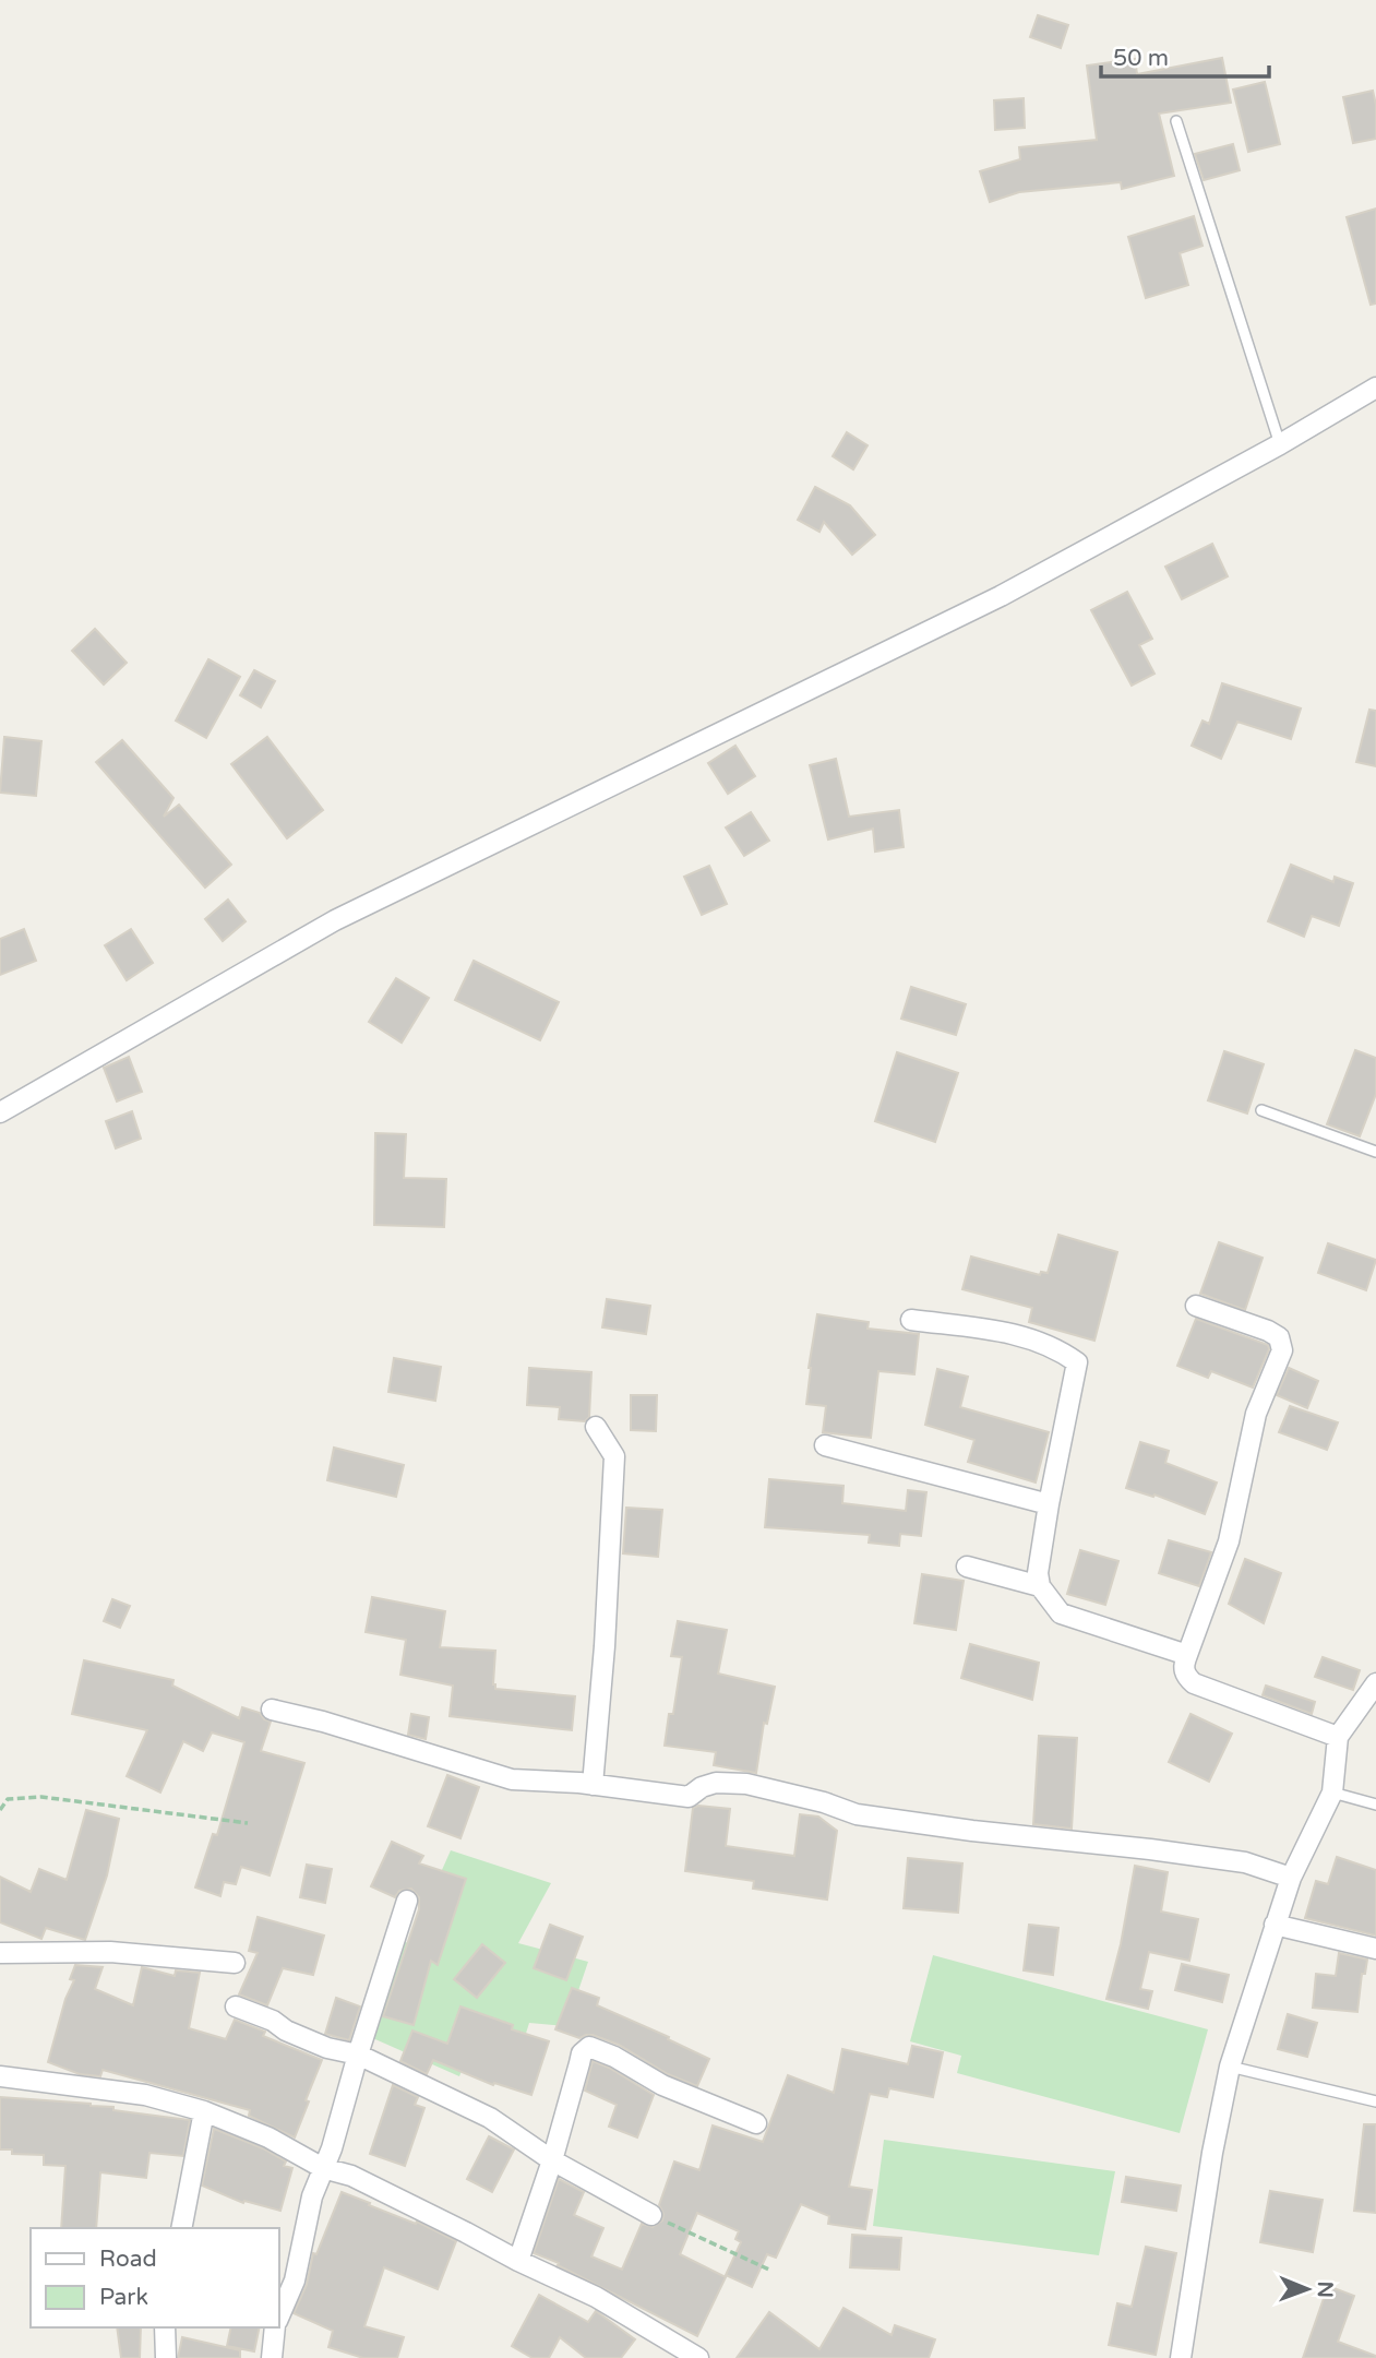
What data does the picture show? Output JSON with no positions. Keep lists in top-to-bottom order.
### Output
{
  "legend": ["Road", "Park"],
  "scale_bar": "50 m",
  "north": "right"
}
